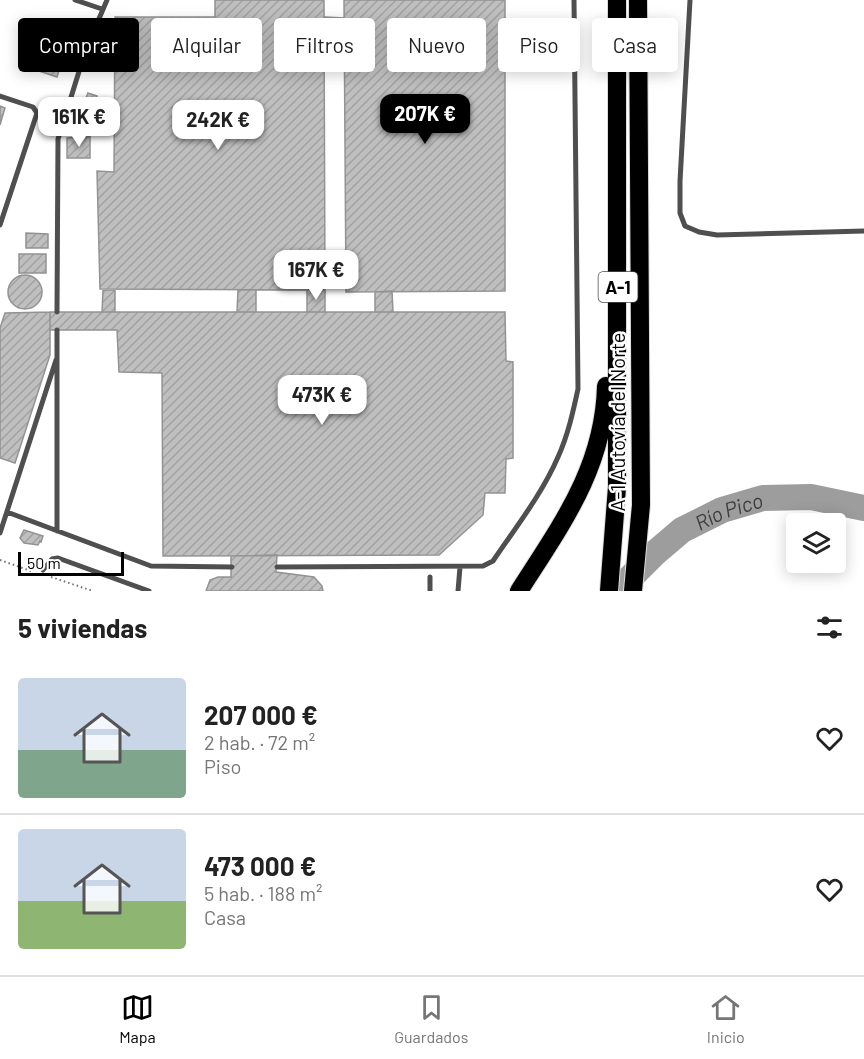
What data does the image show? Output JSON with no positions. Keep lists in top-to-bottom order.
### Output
{
  "streets": {
    "highway": ["A-1", "A-1 Autovía del Norte"]
  },
  "water": ["Río Pico"],
  "scale_bar": "50 m",
  "page": {
    "chip": [
      "Comprar",
      "Alquilar",
      "Filtros",
      "Nuevo",
      "Piso",
      "Casa"
    ],
    "price": [
      "207K €",
      "161K €",
      "242K €",
      "167K €",
      "473K €"
    ],
    "scale": "50 m",
    "heading": "5 viviendas",
    "list": [
      {
        "name": "207 000 €",
        "note": "2 hab. · 72 m² · Piso"
      },
      {
        "name": "473 000 €",
        "note": "5 hab. · 188 m² · Casa"
      }
    ],
    "tabs": ["Mapa", "Guardados", "Inicio"]
  }
}
